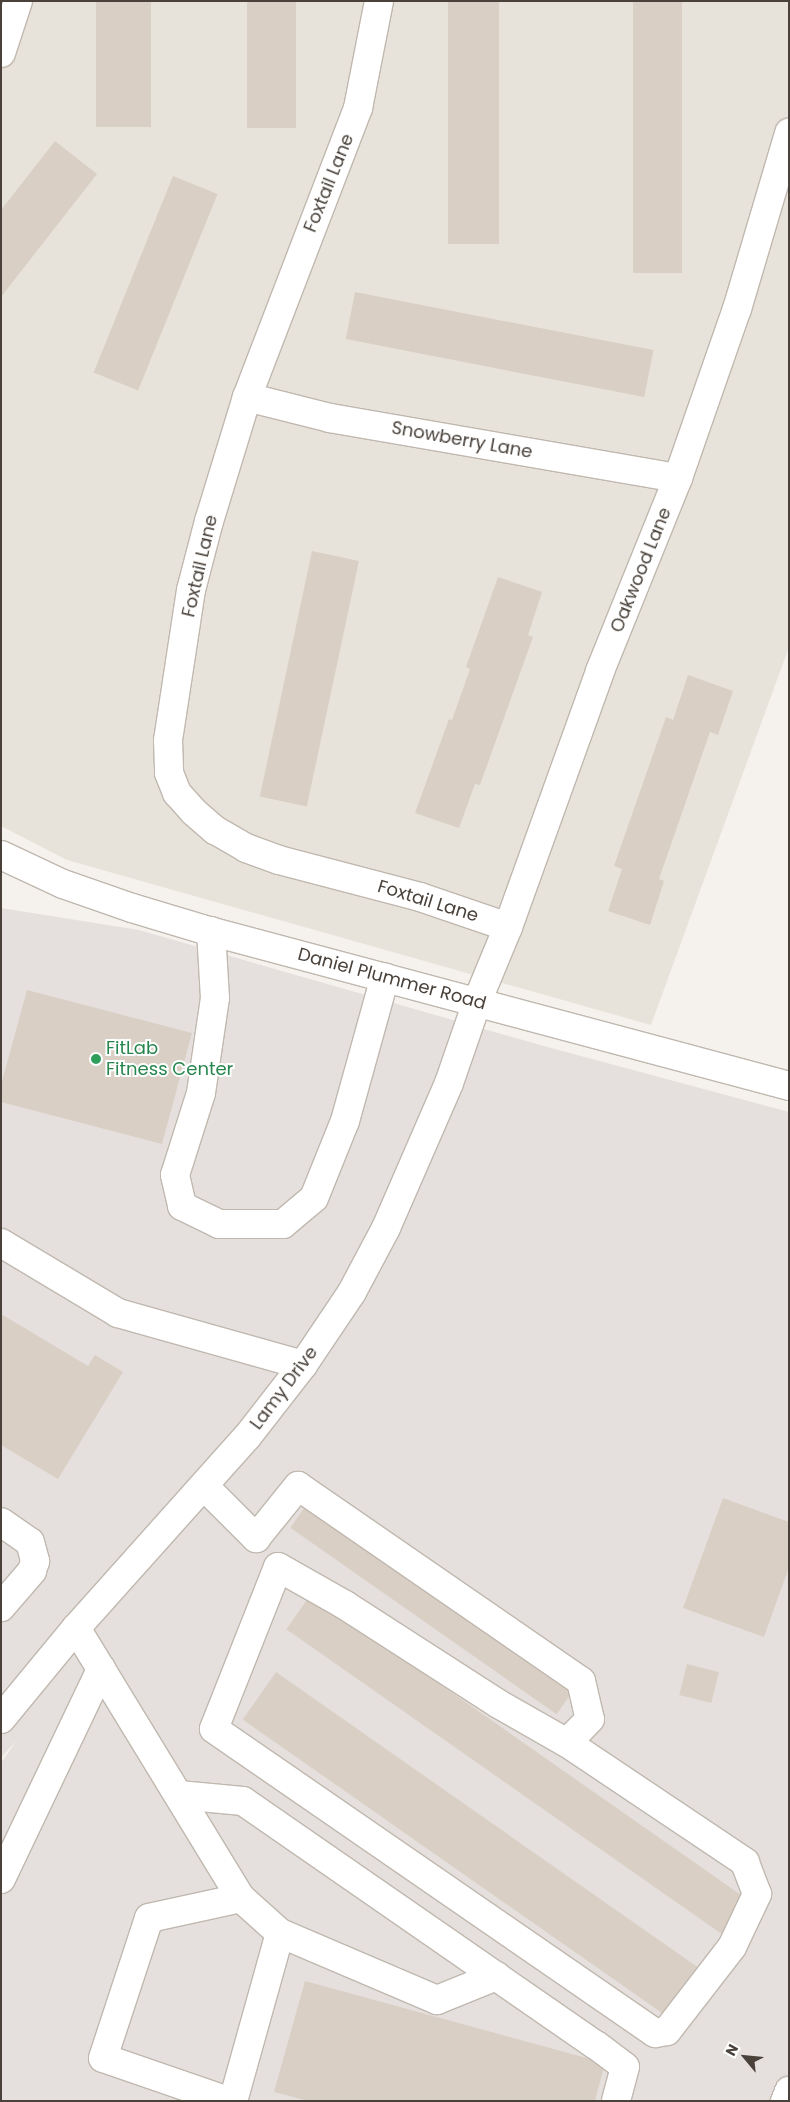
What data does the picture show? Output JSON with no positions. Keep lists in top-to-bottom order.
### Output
{
  "streets": {
    "street": [
      "Foxtail Lane",
      "Snowberry Lane",
      "Oakwood Lane",
      "Daniel Plummer Road",
      "Lamy Drive"
    ]
  },
  "crossings": [
    ["Foxtail Lane", "Snowberry Lane"],
    ["Foxtail Lane", "Oakwood Lane"],
    ["Snowberry Lane", "Oakwood Lane"],
    ["Oakwood Lane", "Daniel Plummer Road"],
    ["Oakwood Lane", "Lamy Drive"],
    ["Daniel Plummer Road", "Lamy Drive"]
  ],
  "places": ["FitLab Fitness Center"],
  "north": "top left"
}
